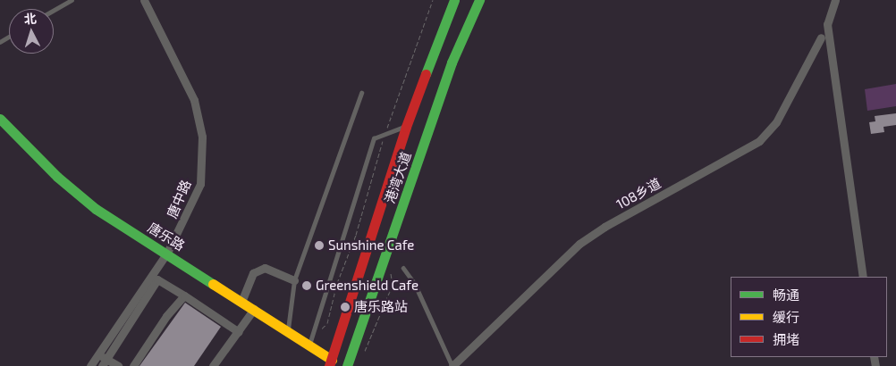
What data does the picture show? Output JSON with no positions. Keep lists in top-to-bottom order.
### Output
{
  "streets": {
    "main road": ["港湾大道", "唐乐路"],
    "street": ["108乡道", "唐中路"]
  },
  "crossings": [
    ["港湾大道", "唐乐路"],
    ["唐中路", "唐乐路"]
  ],
  "places": ["Sunshine Cafe", "Greenshield Cafe", "唐乐路站"],
  "legend": ["畅通", "缓行", "拥堵"],
  "north": "top"
}
